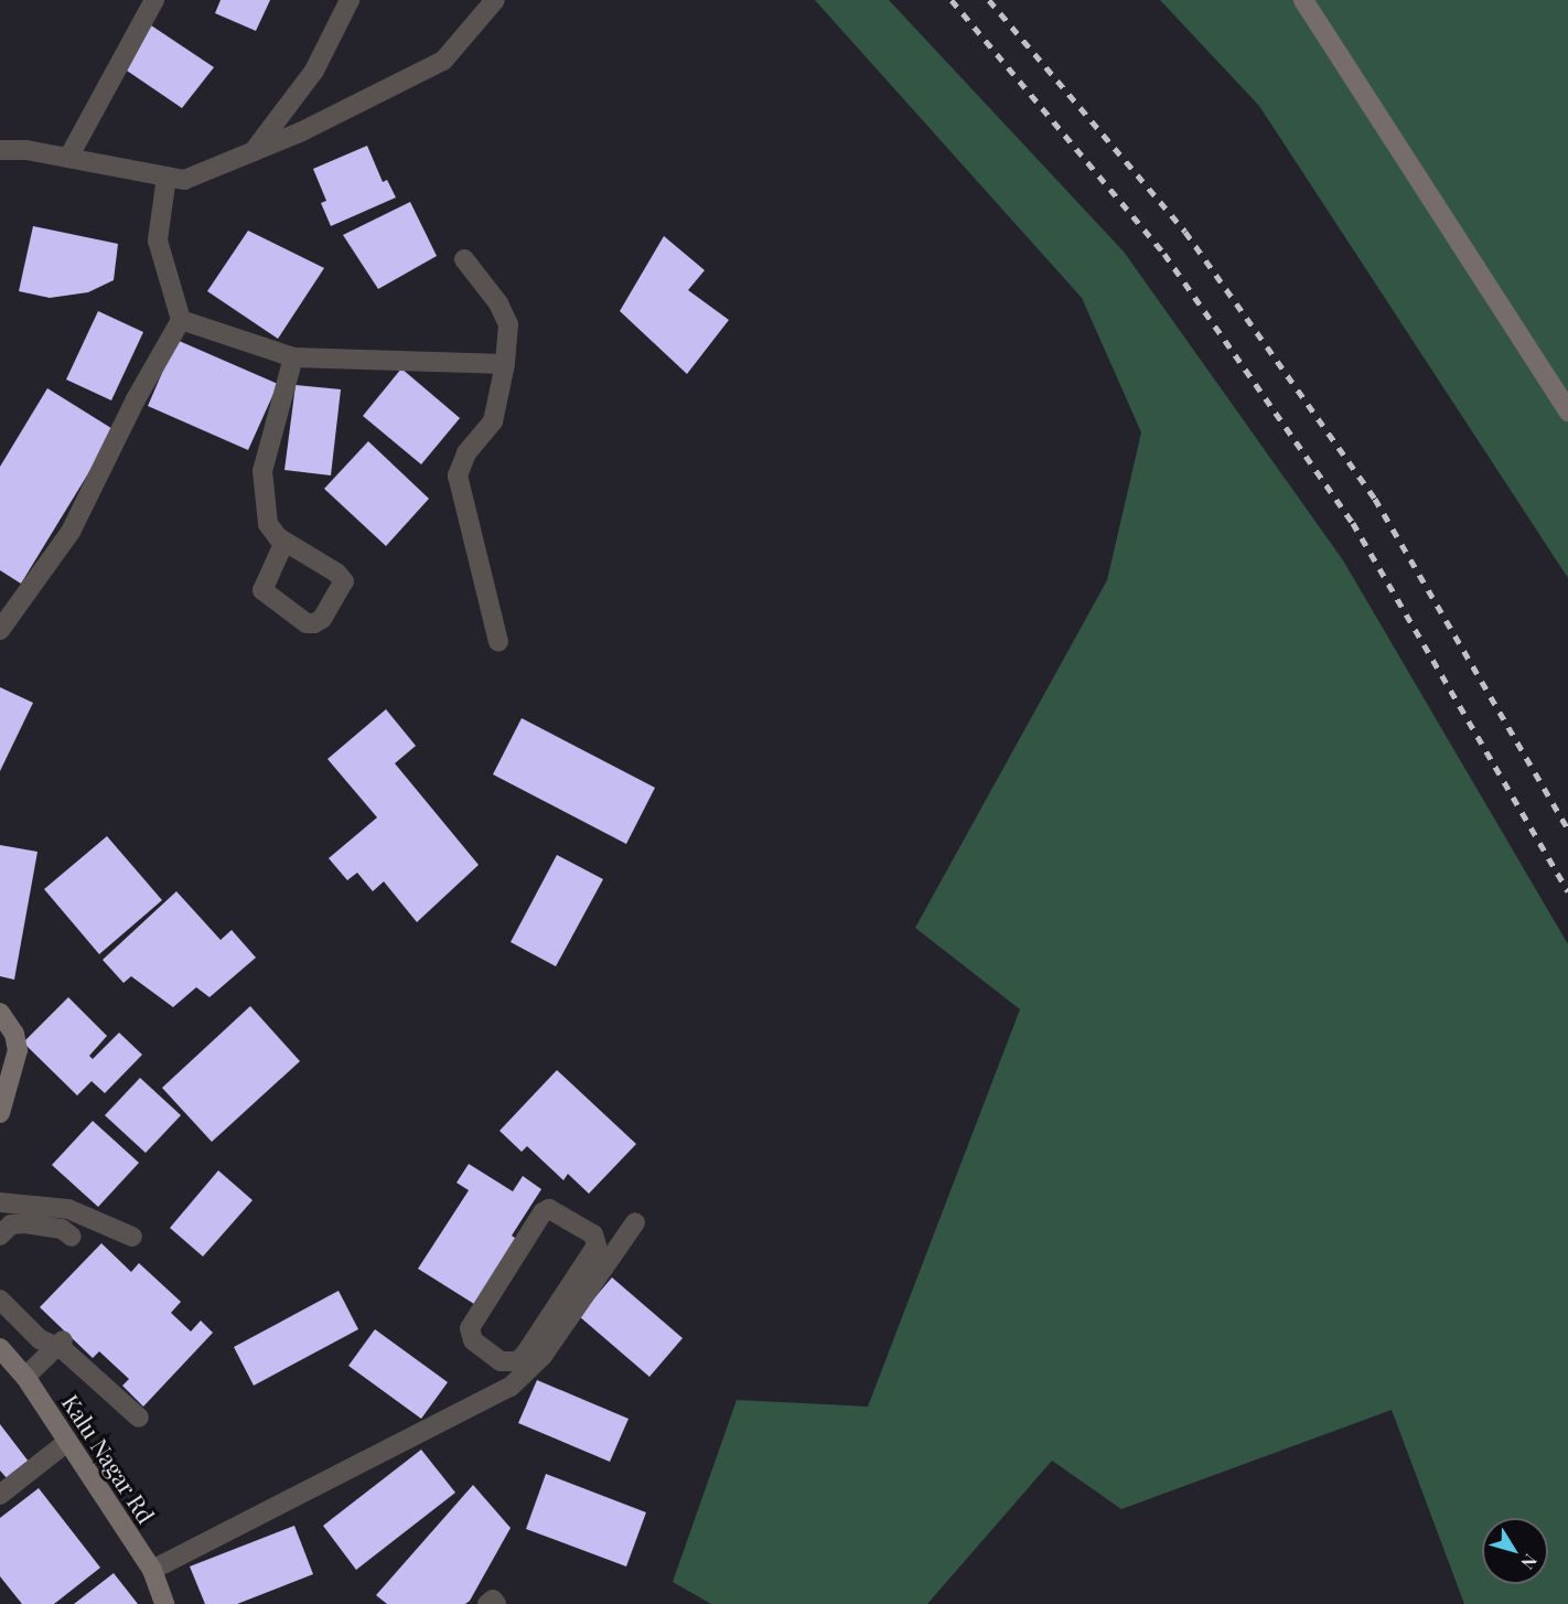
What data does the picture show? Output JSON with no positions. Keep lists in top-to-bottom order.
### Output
{
  "streets": {
    "street": ["Kalu Nagar Rd"]
  },
  "north": "bottom right"
}
